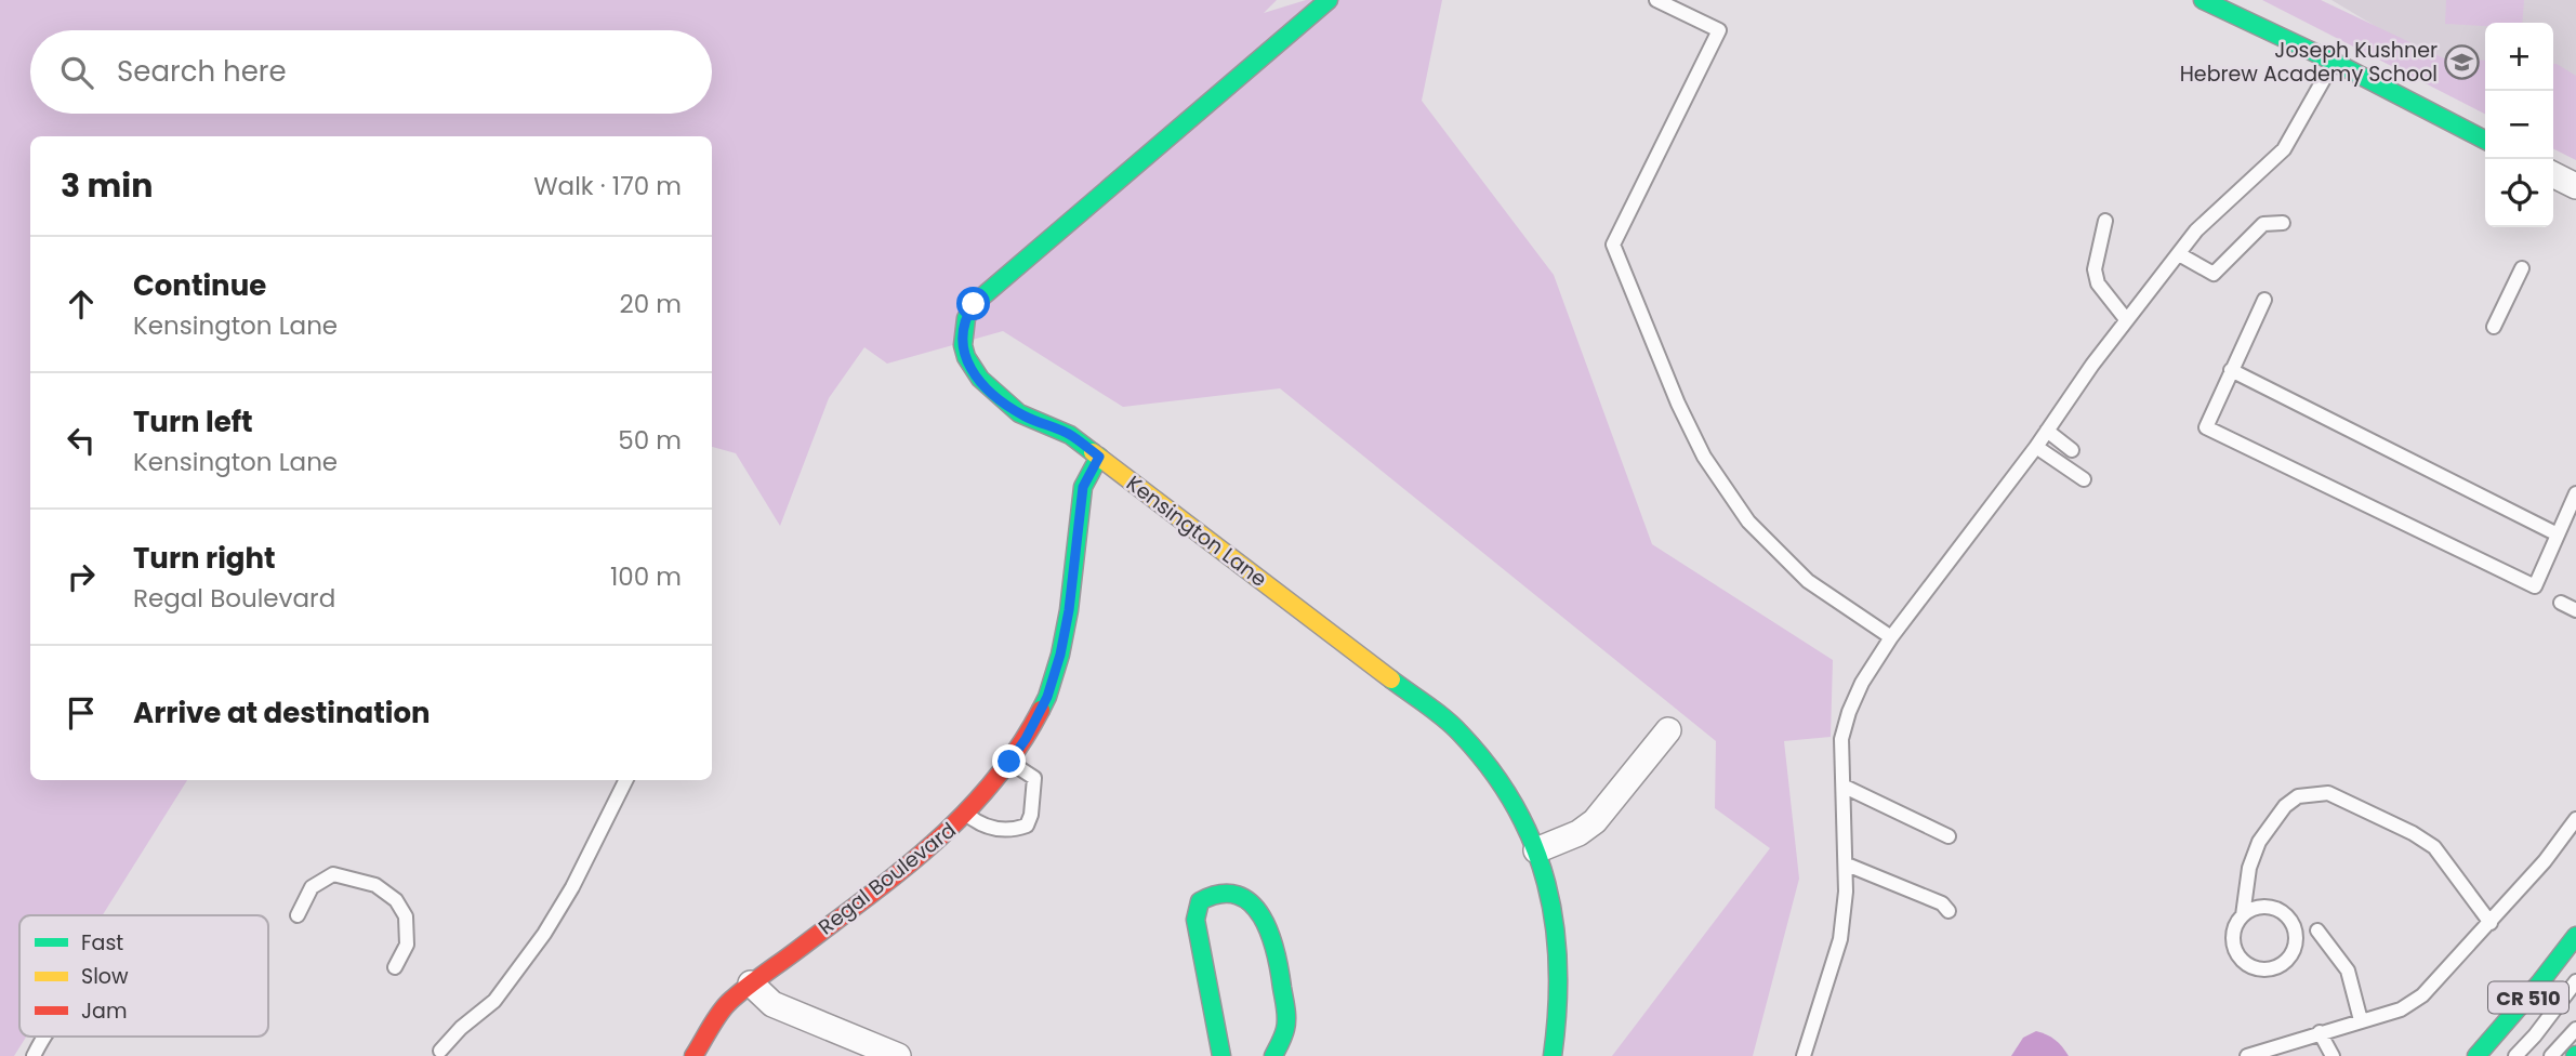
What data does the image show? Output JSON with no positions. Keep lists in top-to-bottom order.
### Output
{
  "streets": {
    "street": ["Kensington Lane", "Regal Boulevard", "CR 510"]
  },
  "crossings": [
    ["Kensington Lane", "Regal Boulevard"]
  ],
  "places": {
    "school or university": ["Joseph Kushner Hebrew Academy School"]
  },
  "legend": ["Fast", "Slow", "Jam"],
  "page": {
    "map_buttons": ["+", "−"],
    "search": "Search here",
    "heading": ["3 min", "Walk · 170 m"],
    "list": [
      ["Continue", "Kensington Lane", "20 m"],
      ["Turn left", "Kensington Lane", "50 m"],
      ["Turn right", "Regal Boulevard", "100 m"],
      "Arrive at destination"
    ]
  }
}
